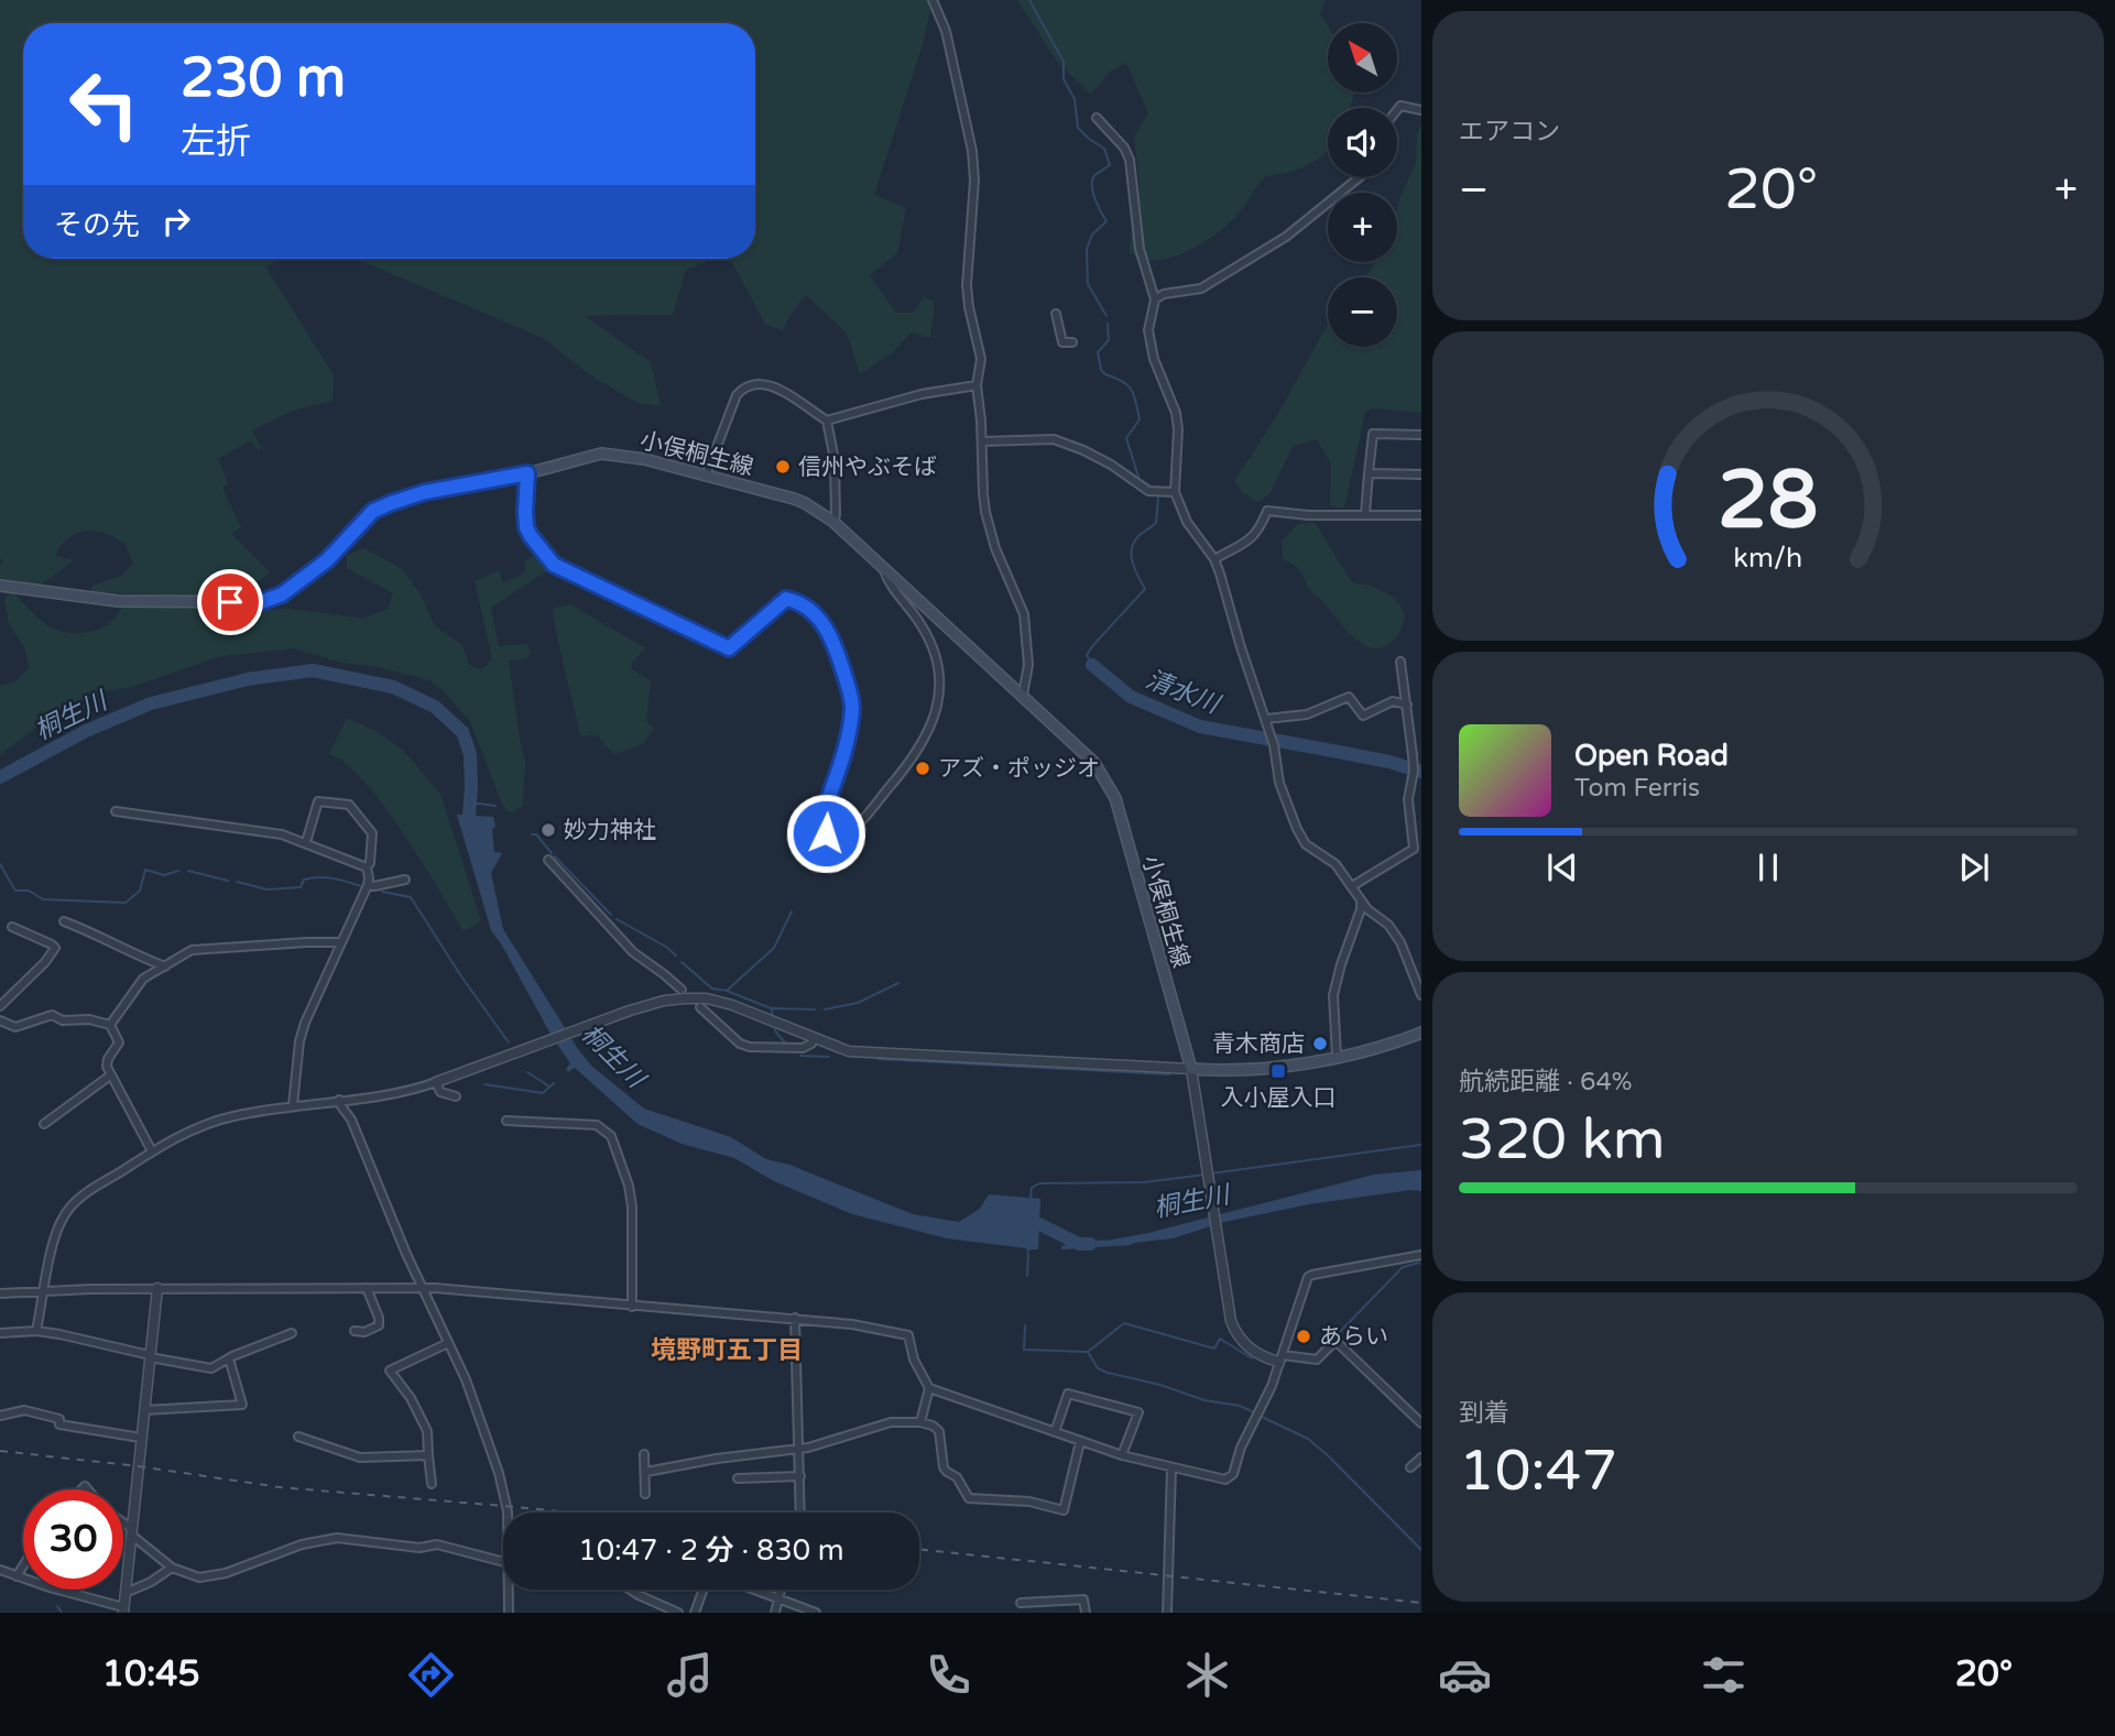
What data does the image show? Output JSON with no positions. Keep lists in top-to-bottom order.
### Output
{
  "streets": {
    "main road": ["小俣桐生線"]
  },
  "districts": ["境野町五丁目"],
  "water": ["清水川", "桐生川"],
  "places": {
    "other": [
      "信州やぶそば",
      "アズ・ポッジオ",
      "妙力神社",
      "青木商店",
      "あらい"
    ],
    "transit": ["入小屋入口"]
  },
  "north": "top left",
  "page": {
    "tile": [
      "エアコン",
      ["航続距離 · 64%", "320 km"],
      ["到着", "10:47"]
    ],
    "map_buttons": ["+", "−"],
    "turn": ["230 m", "左折"],
    "heat": ["−", "20°", "+"],
    "then": "その先",
    "song": ["Open Road", "Tom Ferris"],
    "limit": "30",
    "trip": "10:47 · 2 分 · 830 m",
    "tabs": ["10:45", "20°"],
    "gauge": ["28", "km/h"]
  }
}
